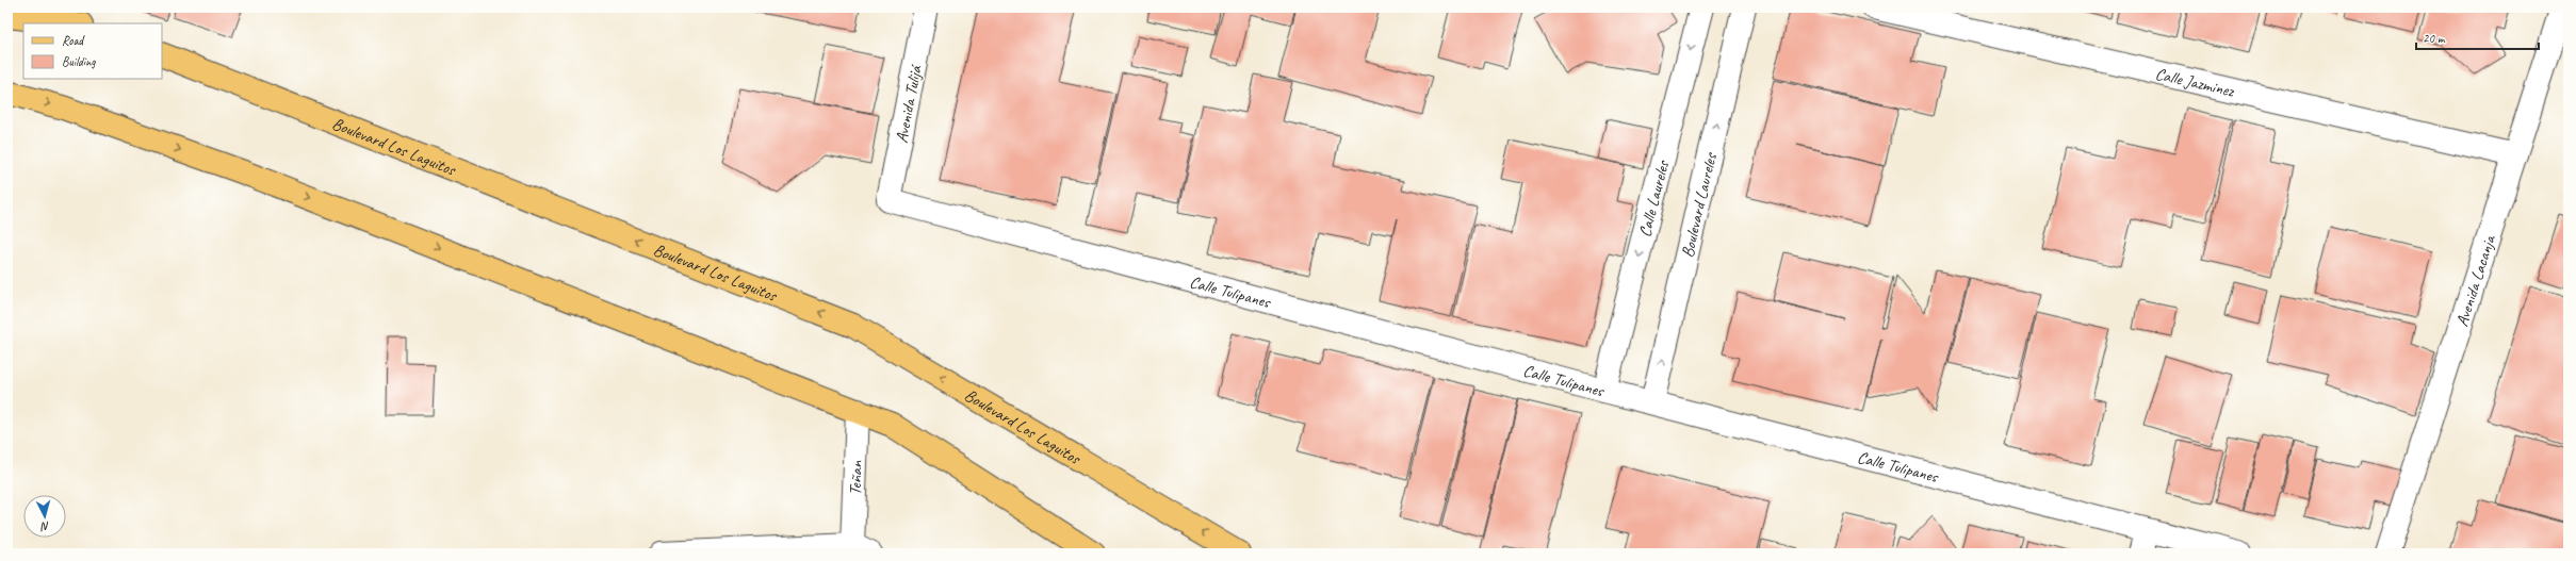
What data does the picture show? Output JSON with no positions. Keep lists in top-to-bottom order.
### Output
{
  "streets": {
    "main road": ["Boulevard Los Laguitos"],
    "street": [
      "Calle Jazminez",
      "Avenida Tulijá",
      "Calle Laureles",
      "Boulevard Laureles",
      "Avenida Lacanja",
      "Calle Tulipanes",
      "Teñan"
    ]
  },
  "crossings": [
    ["Calle Jazminez", "Avenida Lacanja"],
    ["Avenida Tulijá", "Calle Tulipanes"],
    ["Calle Laureles", "Calle Tulipanes"],
    ["Boulevard Laureles", "Calle Tulipanes"]
  ],
  "one_way": ["Calle Laureles", "Boulevard Laureles"],
  "legend": ["Road", "Building"],
  "scale_bar": "20 m",
  "north": "bottom"
}
